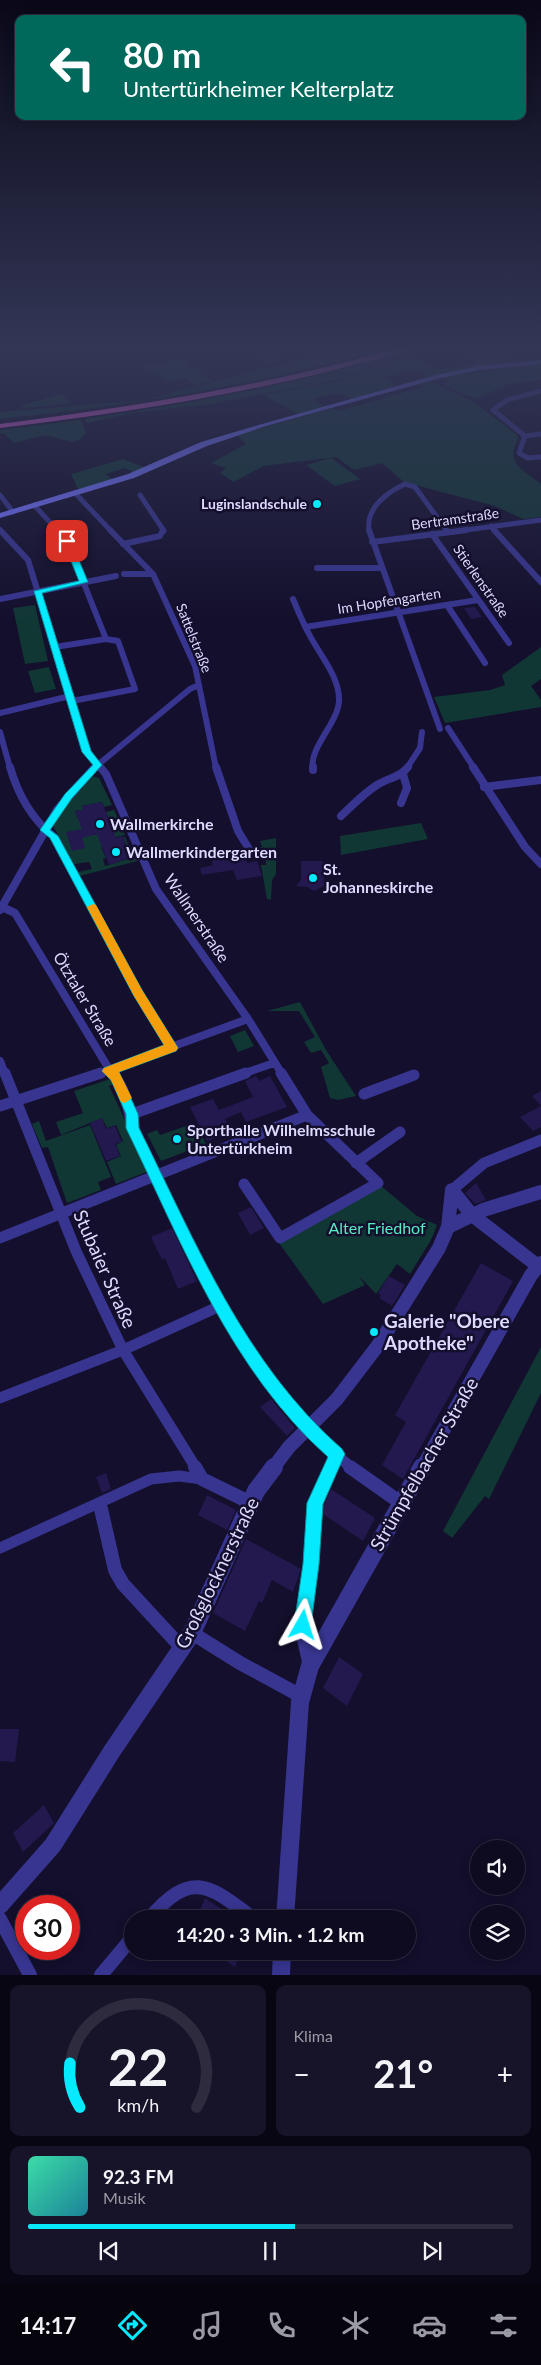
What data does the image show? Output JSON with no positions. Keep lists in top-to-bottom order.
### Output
{
  "streets": {
    "street": [
      "Bertramstraße",
      "Stierlenstraße",
      "Im Hopfengarten",
      "Sattelstraße",
      "Wallmerstraße",
      "Ötztaler Straße",
      "Stubaier Straße",
      "Strümpfelbacher Straße",
      "Großglocknerstraße"
    ]
  },
  "crossings": [
    ["Bertramstraße", "Stierlenstraße"],
    ["Stierlenstraße", "Im Hopfengarten"],
    ["Ötztaler Straße", "Strümpfelbacher Straße"],
    ["Ötztaler Straße", "Großglocknerstraße"]
  ],
  "parks": ["Alter Friedhof"],
  "places": [
    "Luginslandschule",
    "Wallmerkirche",
    "Wallmerkindergarten",
    "St. Johanneskirche",
    "Sporthalle Wilhelmsschule Untertürkheim",
    "Galerie \"Obere Apotheke\""
  ],
  "page": {
    "turn": ["80 m", "Untertürkheimer Kelterplatz"],
    "limit": "30",
    "trip": "14:20 · 3 Min. · 1.2 km",
    "tile": "Klima",
    "heat": ["−", "21°", "+"],
    "song": ["92.3 FM", "Musik"],
    "tabs": "14:17",
    "gauge": ["22", "km/h"]
  }
}
